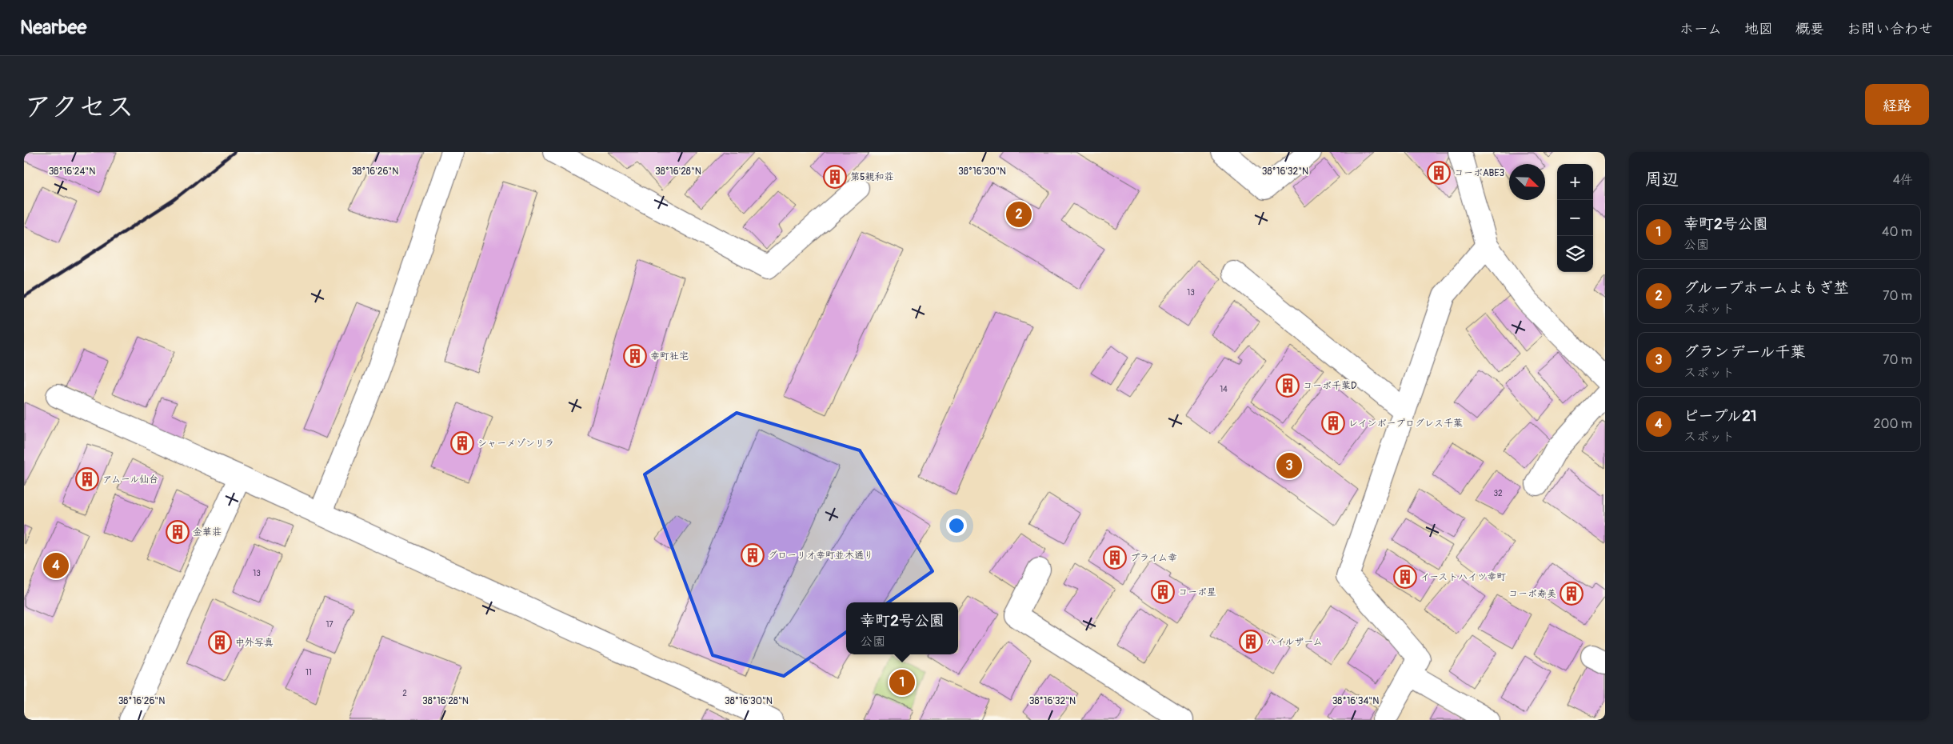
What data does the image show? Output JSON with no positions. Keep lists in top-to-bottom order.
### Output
{
  "places": {
    "building": [
      "コーポABE3",
      "第5親和荘",
      "幸町社宅",
      "コーポ千葉D",
      "レインボープログレス千葉",
      "シャーメゾンリラ",
      "アムール仙台",
      "金華荘",
      "グローリオ幸町並木通り",
      "プライム幸",
      "イーストハイツ幸町",
      "コーポ星",
      "コーポ寿美",
      "ハイルザーム",
      "中外写真"
    ]
  },
  "house_numbers": [
    "13",
    "14",
    "32",
    "13",
    "17",
    "11",
    "2"
  ],
  "north": "bottom right",
  "page": {
    "header": "Nearbee",
    "nav": [
      "ホーム",
      "地図",
      "概要",
      "お問い合わせ"
    ],
    "title": "アクセス",
    "buttons": "経路",
    "heading": ["周辺", "4件"],
    "map_buttons": ["+", "−"],
    "pins": [
      "2",
      "3",
      "4",
      "1"
    ],
    "list": [
      {
        "mark": "1",
        "name": "幸町2号公園",
        "note": "公園",
        "value": "40 m"
      },
      {
        "mark": "2",
        "name": "グループホームよもぎ埜",
        "note": "スポット",
        "value": "70 m"
      },
      {
        "mark": "3",
        "name": "グランデール千葉",
        "note": "スポット",
        "value": "70 m"
      },
      {
        "mark": "4",
        "name": "ピープル21",
        "note": "スポット",
        "value": "200 m"
      }
    ],
    "popup": ["幸町2号公園", "公園"]
  },
  "coordinates": [
    "38°16'24\"N",
    "38°16'26\"N",
    "38°16'28\"N",
    "38°16'30\"N",
    "38°16'32\"N",
    "38°16'34\"N"
  ]
}
